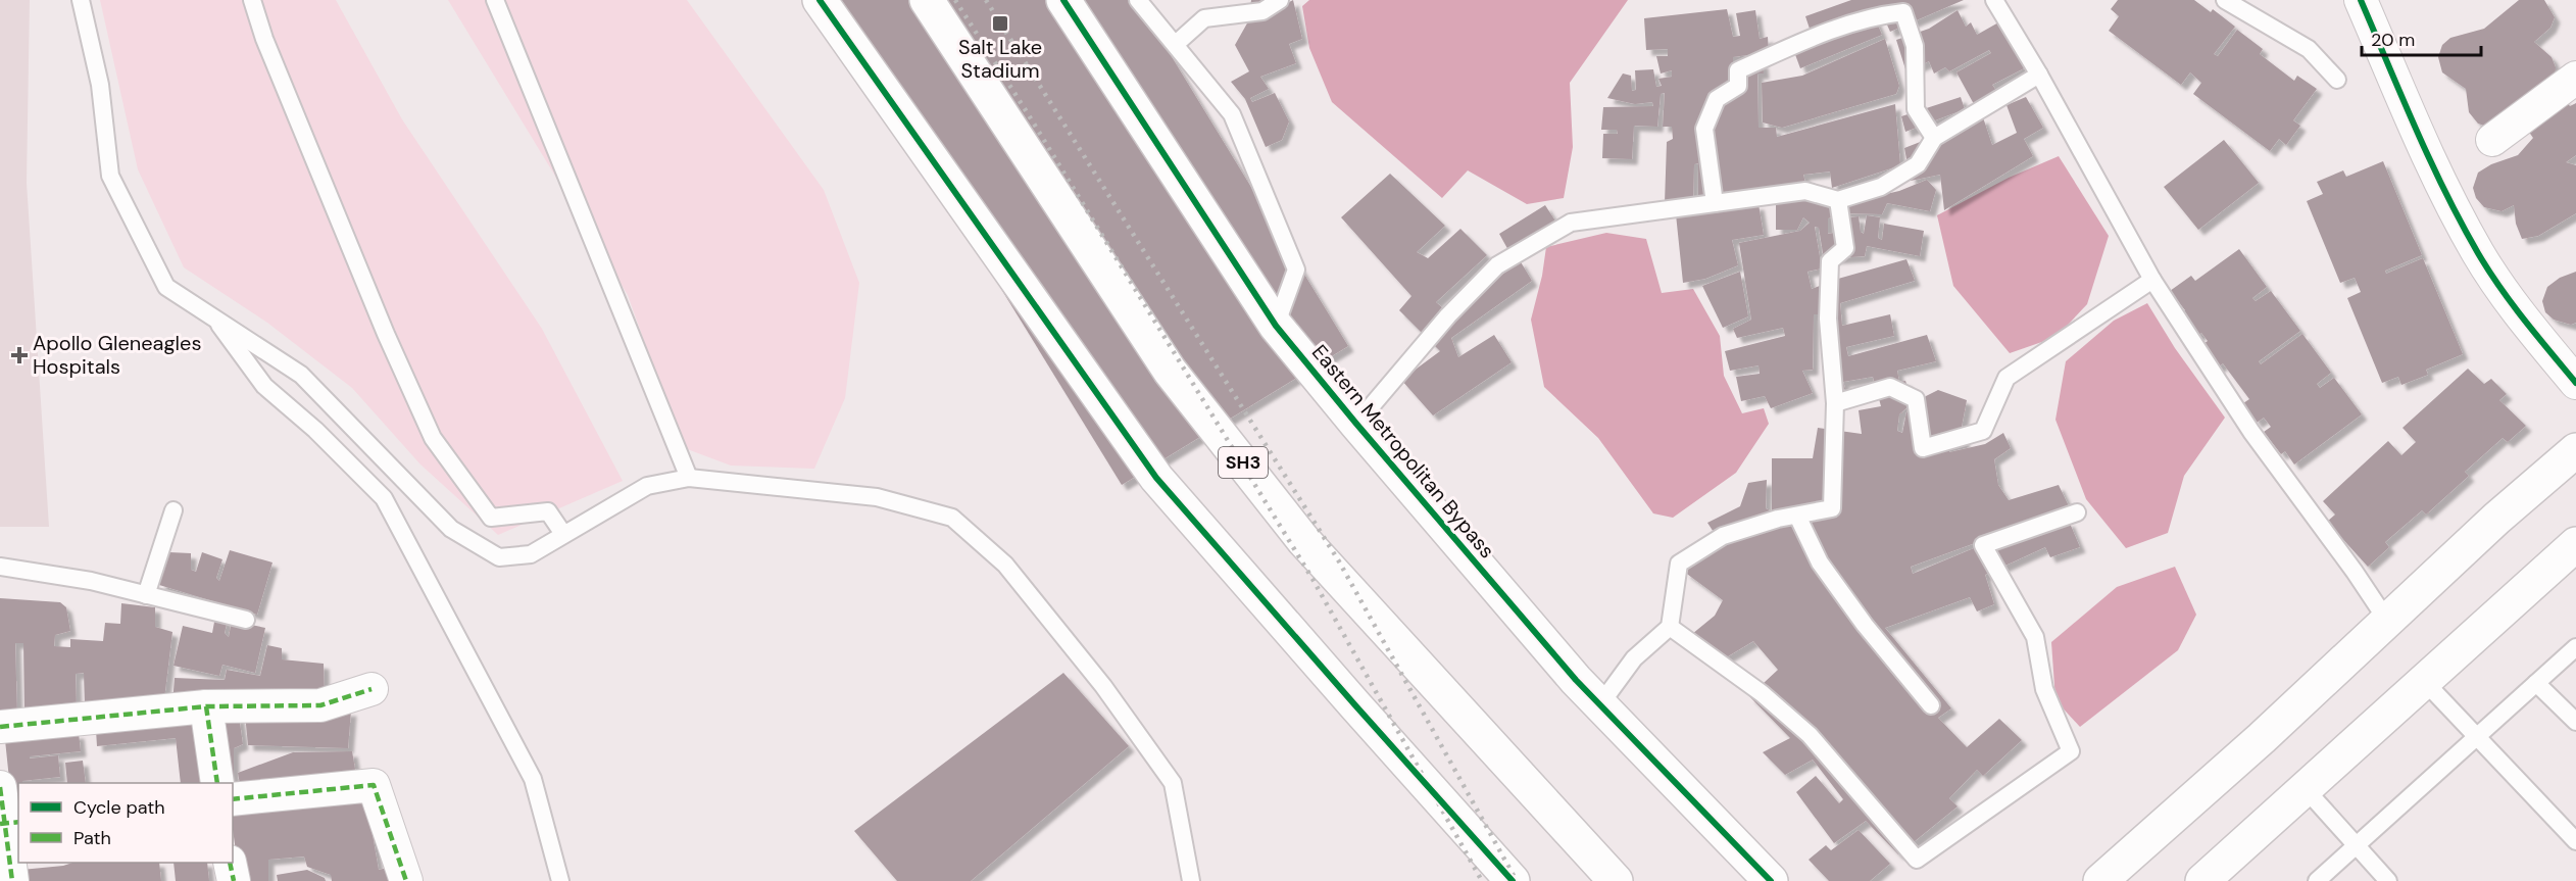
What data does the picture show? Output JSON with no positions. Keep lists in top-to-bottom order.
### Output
{
  "streets": {
    "main road": ["Eastern Metropolitan Bypass", "SH3"]
  },
  "places": {
    "transit": ["Salt Lake Stadium"],
    "health": ["Apollo Gleneagles Hospitals"]
  },
  "legend": ["Cycle path", "Path"],
  "scale_bar": "20 m"
}
